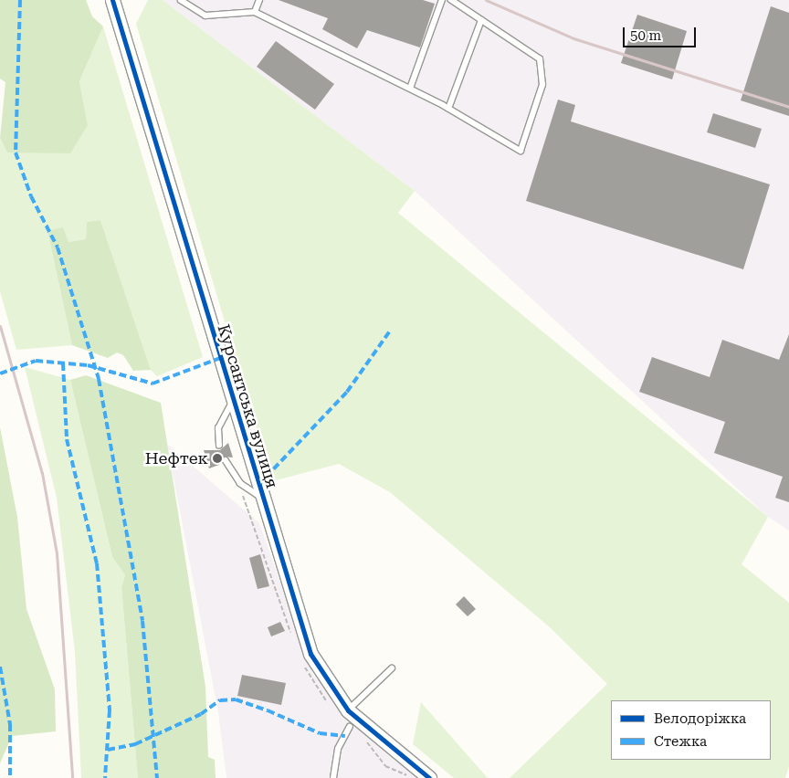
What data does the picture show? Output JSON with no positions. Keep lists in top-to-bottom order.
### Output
{
  "streets": {
    "street": ["Курсантська вулиця"]
  },
  "places": ["Нефтек"],
  "legend": ["Велодоріжка", "Стежка"],
  "scale_bar": "50 m"
}
